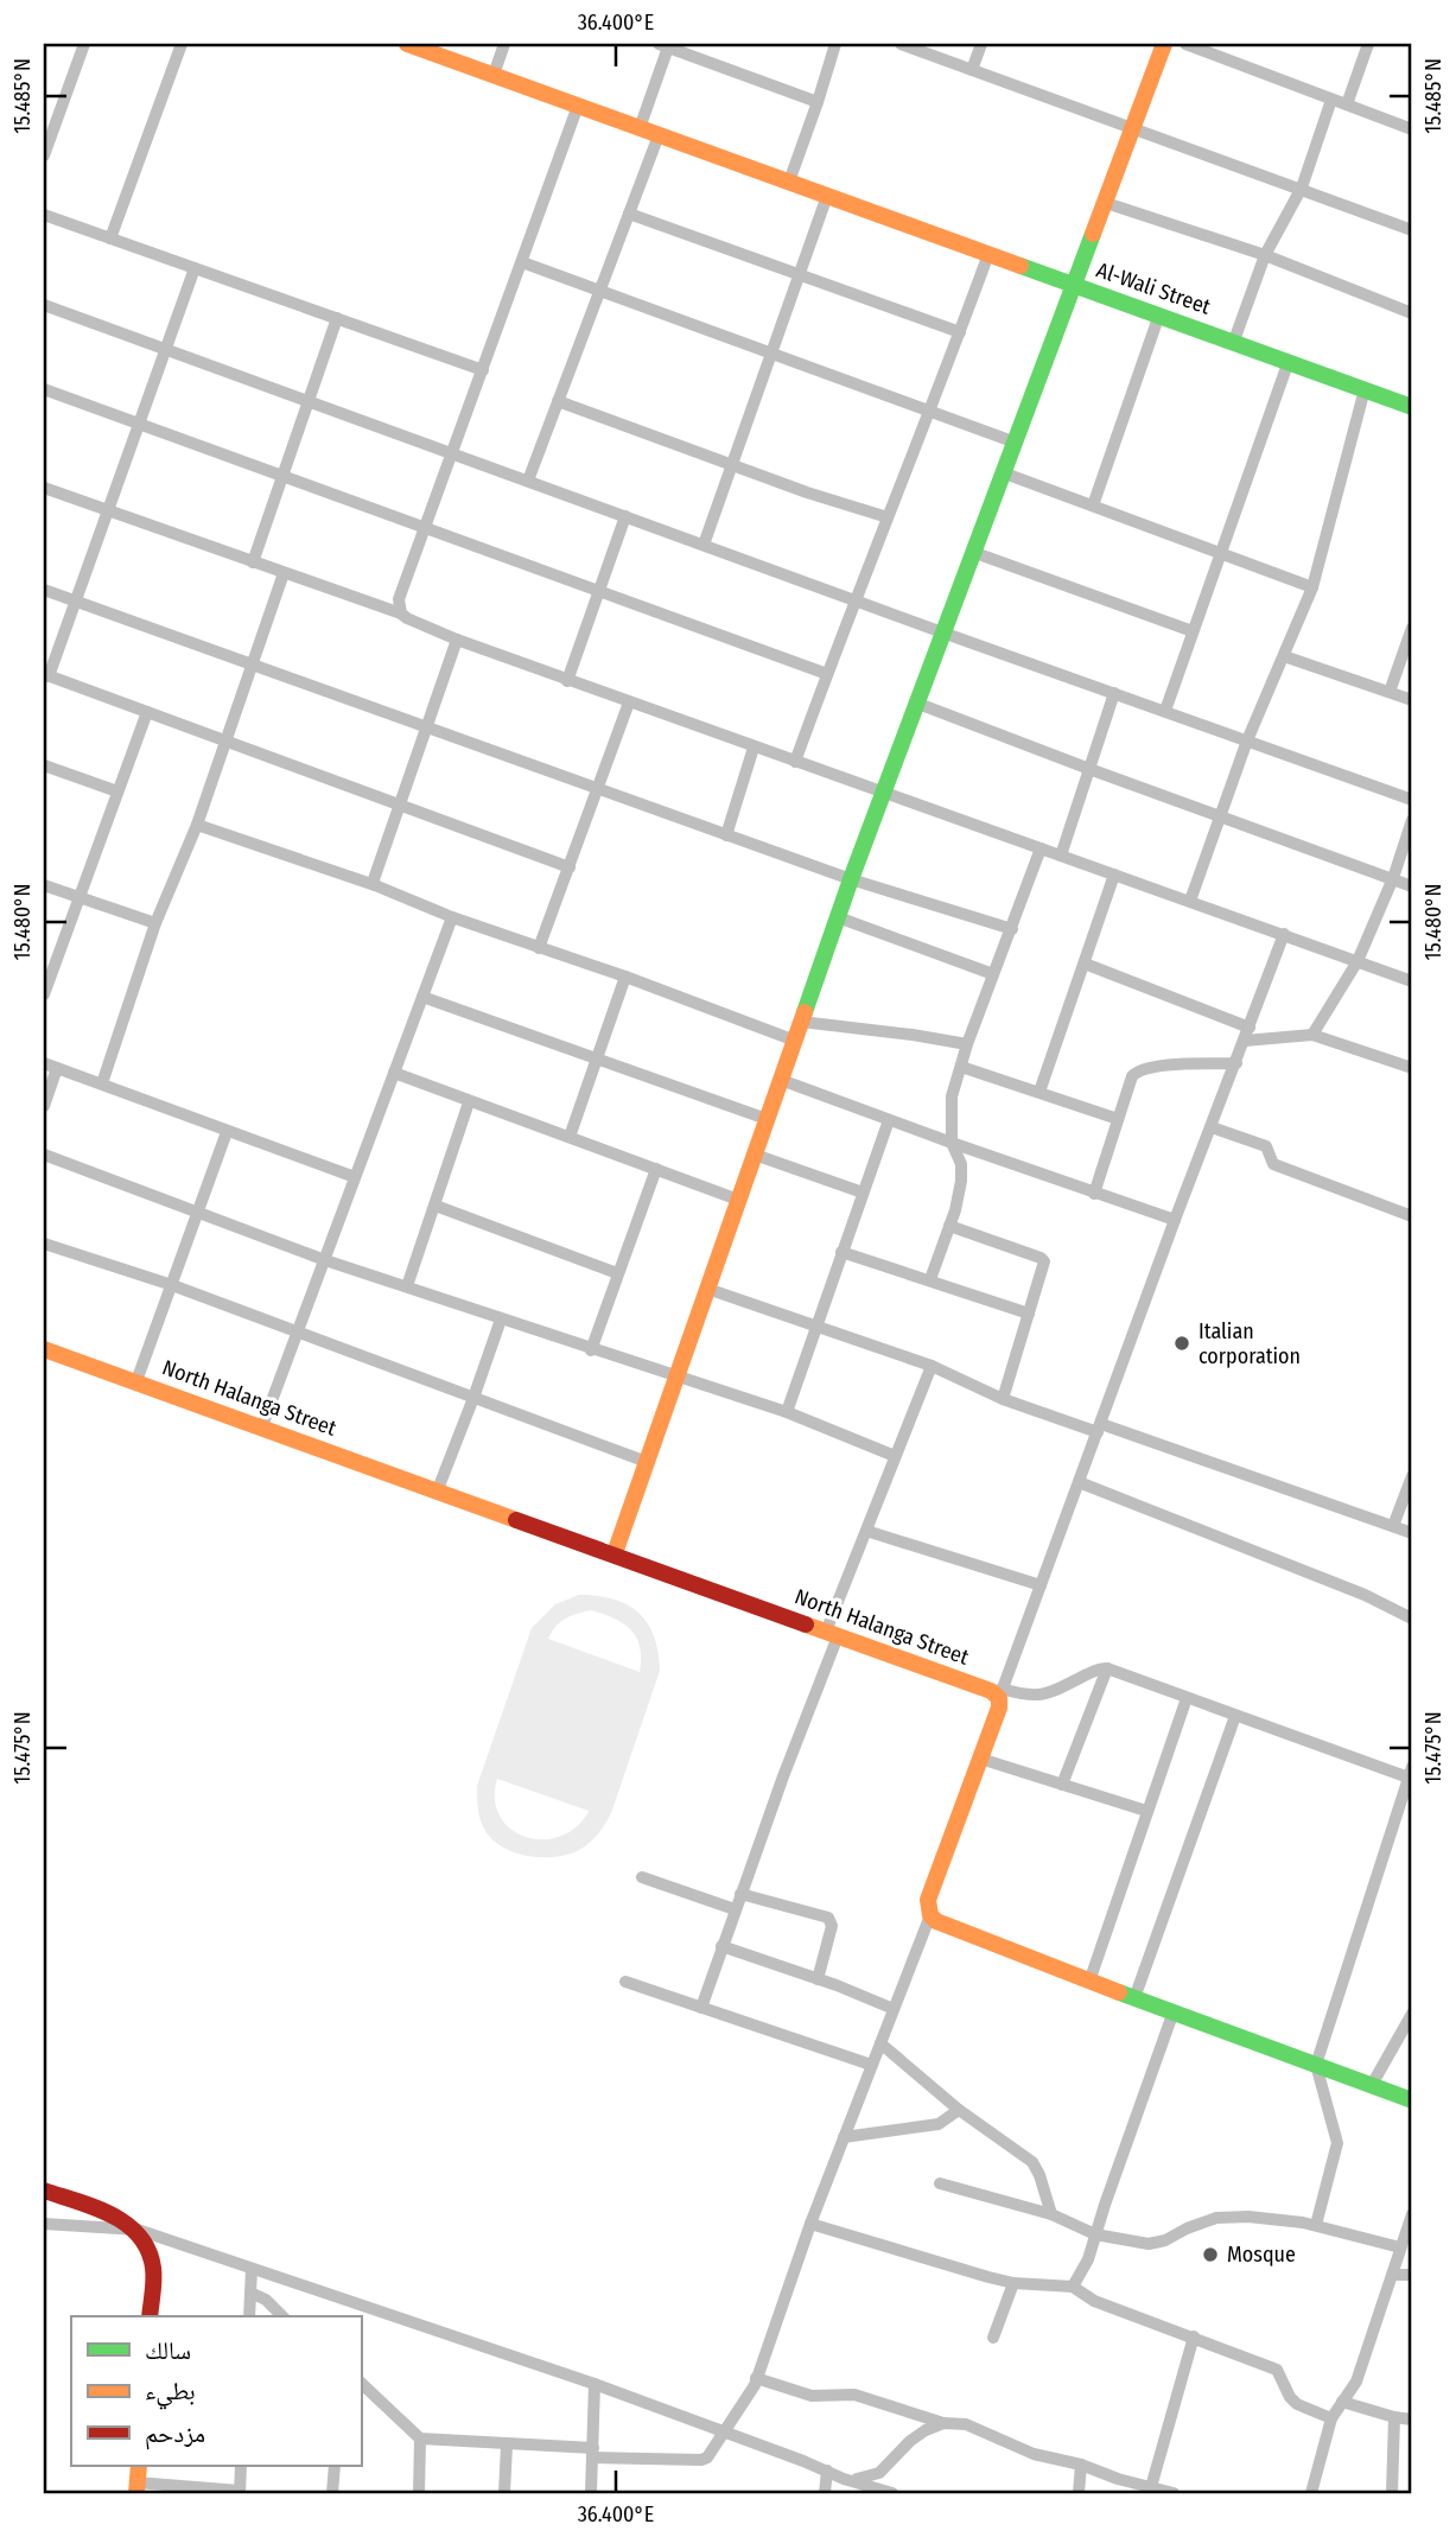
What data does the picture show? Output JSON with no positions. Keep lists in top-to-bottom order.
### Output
{
  "streets": {
    "street": ["Al-Wali Street", "North Halanga Street"]
  },
  "places": ["Italian corporation", "Mosque"],
  "legend": ["سالك", "بطيء", "مزدحم"],
  "coordinates": [
    "36.400°E",
    "15.485°N",
    "15.480°N",
    "15.475°N"
  ]
}
